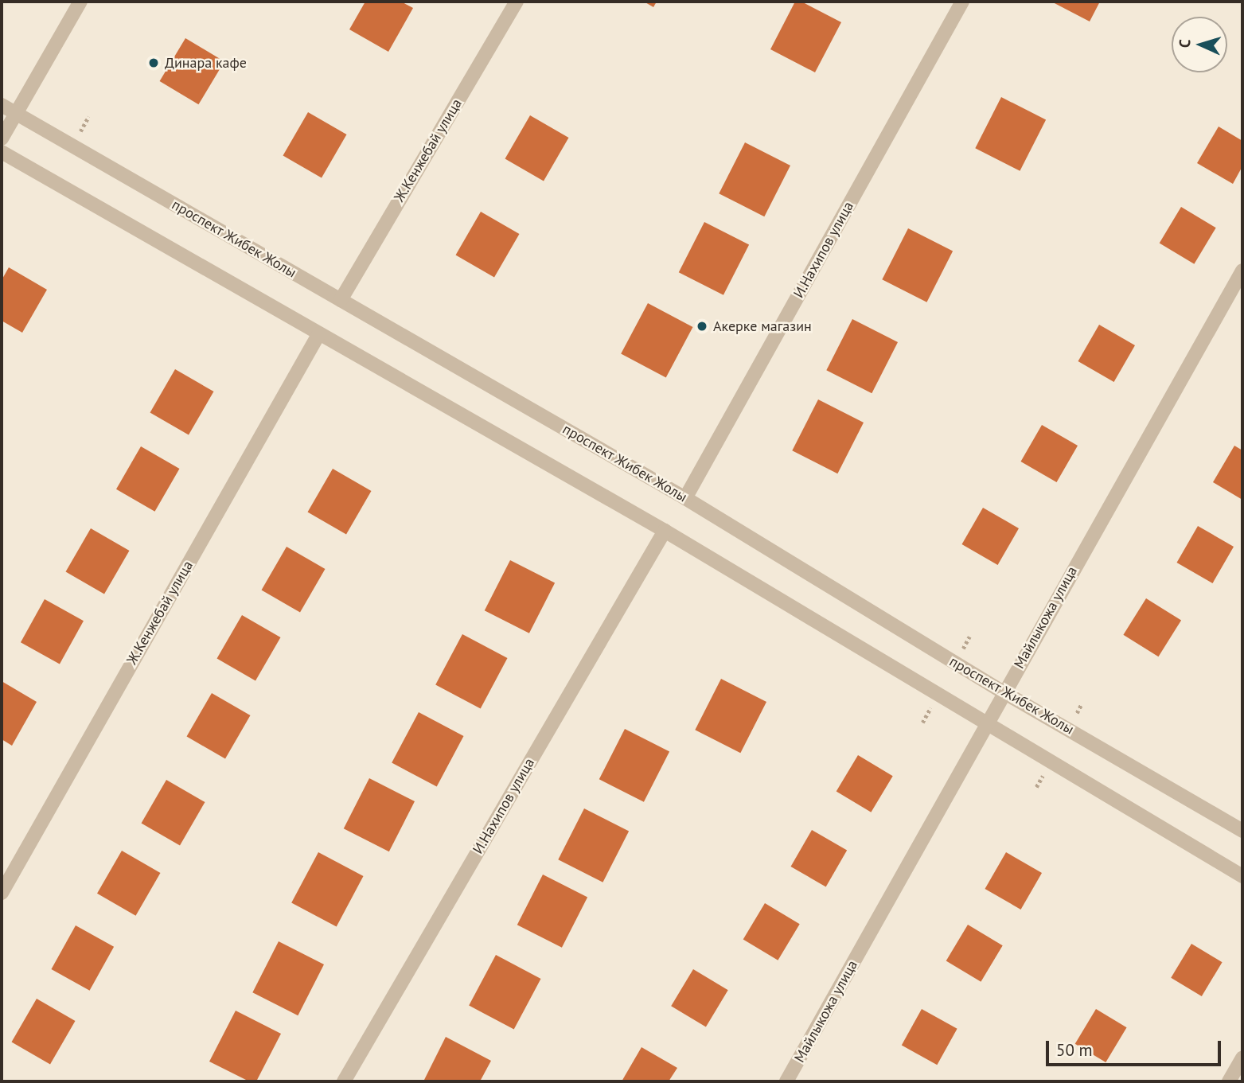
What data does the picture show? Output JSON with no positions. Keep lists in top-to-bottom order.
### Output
{
  "streets": {
    "street": [
      "Ж.Кенжебай улица",
      "проспект Жибек Жолы",
      "И.Нахипов улица",
      "Майлыкожа улица"
    ]
  },
  "crossings": [
    ["Ж.Кенжебай улица", "проспект Жибек Жолы"],
    ["проспект Жибек Жолы", "И.Нахипов улица"],
    ["проспект Жибек Жолы", "Майлыкожа улица"]
  ],
  "places": ["Динара кафе", "Акерке магазин"],
  "scale_bar": "50 m",
  "north": "left"
}
